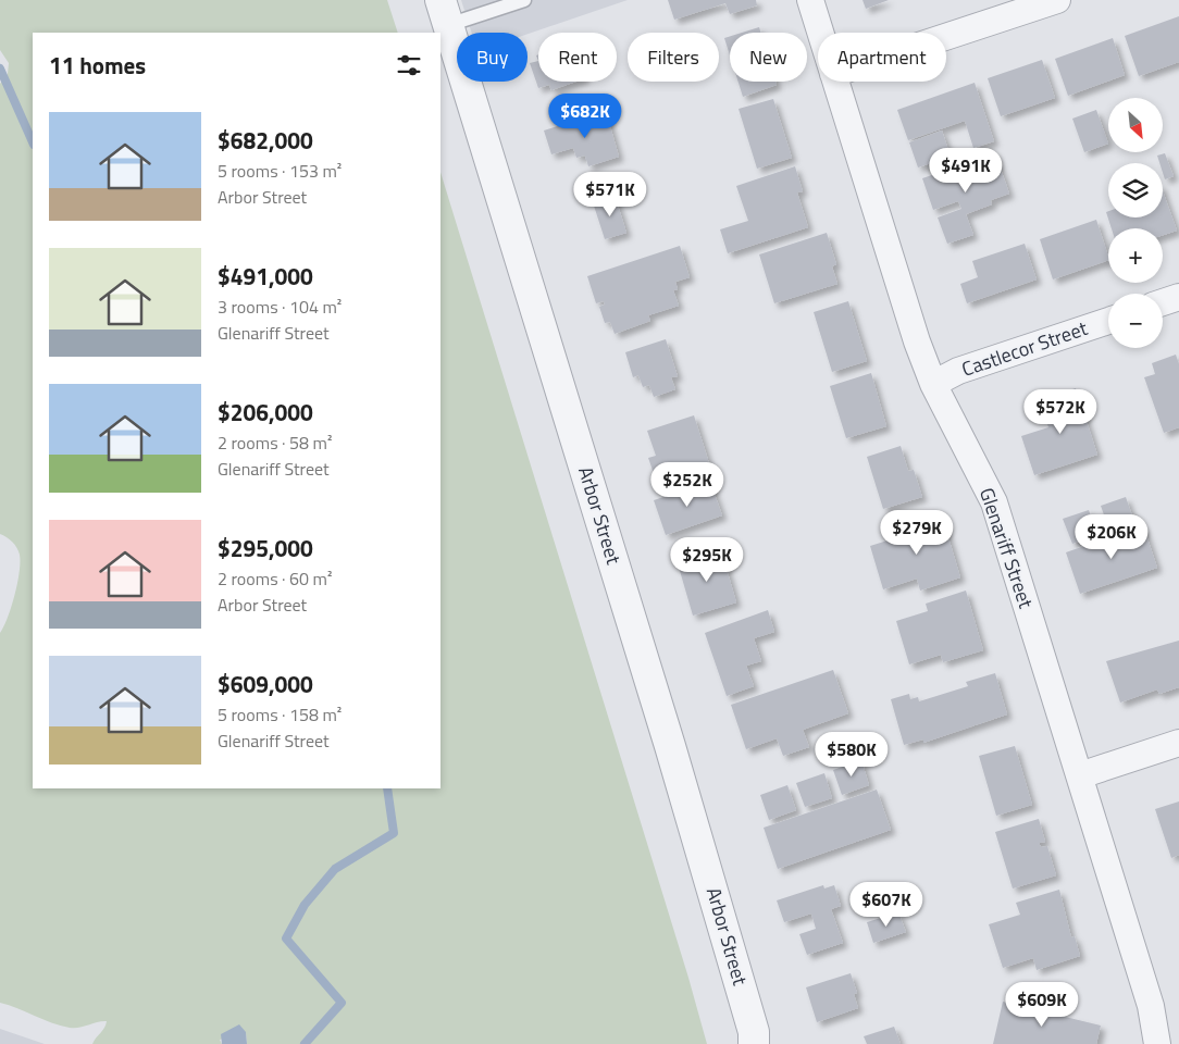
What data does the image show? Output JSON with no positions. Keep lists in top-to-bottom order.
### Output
{
  "streets": {
    "street": ["Castlecor Street", "Arbor Street", "Glenariff Street"]
  },
  "crossings": [
    ["Castlecor Street", "Glenariff Street"]
  ],
  "north": "bottom right",
  "page": {
    "chip": [
      "Buy",
      "Rent",
      "Filters",
      "New",
      "Apartment"
    ],
    "heading": "11 homes",
    "price": [
      "$682K",
      "$491K",
      "$571K",
      "$572K",
      "$252K",
      "$279K",
      "$206K",
      "$295K",
      "$580K",
      "$607K",
      "$609K"
    ],
    "map_buttons": ["+", "−"],
    "list": [
      {
        "name": "$682,000",
        "note": "5 rooms · 153 m² · Arbor Street"
      },
      {
        "name": "$491,000",
        "note": "3 rooms · 104 m² · Glenariff Street"
      },
      {
        "name": "$206,000",
        "note": "2 rooms · 58 m² · Glenariff Street"
      },
      {
        "name": "$295,000",
        "note": "2 rooms · 60 m² · Arbor Street"
      },
      {
        "name": "$609,000",
        "note": "5 rooms · 158 m² · Glenariff Street"
      }
    ]
  }
}
